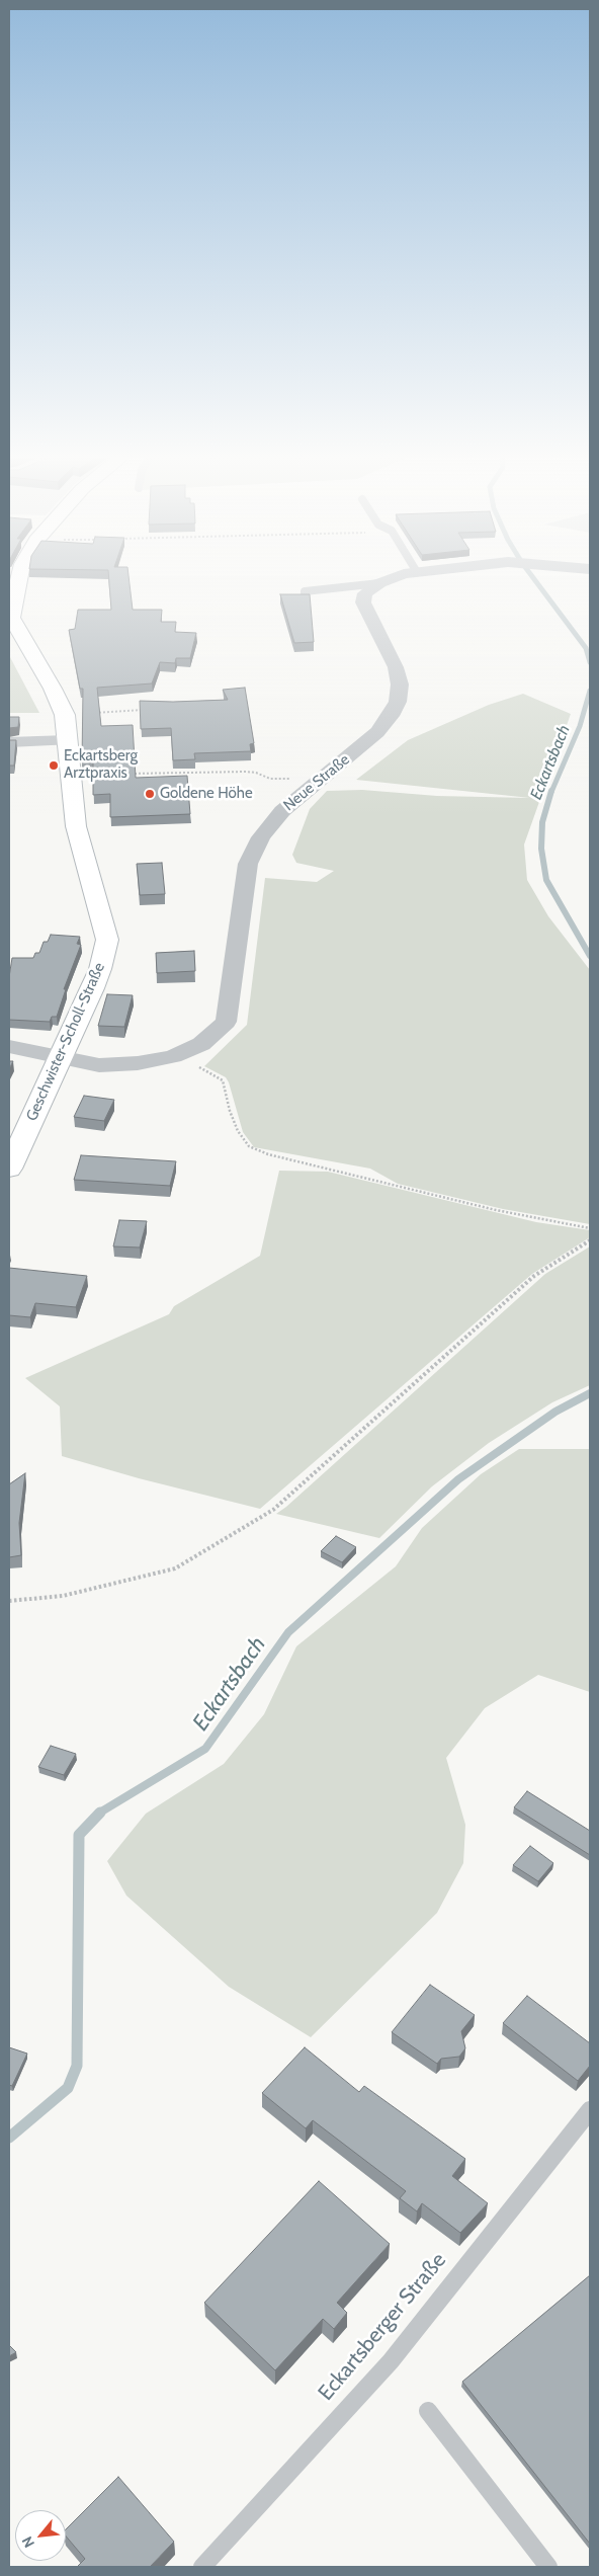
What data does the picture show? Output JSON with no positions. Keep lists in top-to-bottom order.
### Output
{
  "streets": {
    "street": ["Neue Straße", "Geschwister-Scholl-Straße"],
    "lane": ["Eckartsberger Straße"]
  },
  "crossings": [
    ["Neue Straße", "Geschwister-Scholl-Straße"]
  ],
  "water": ["Eckartsbach"],
  "places": ["Eckartsberg Arztpraxis", "Goldene Höhe"],
  "north": "bottom left"
}
